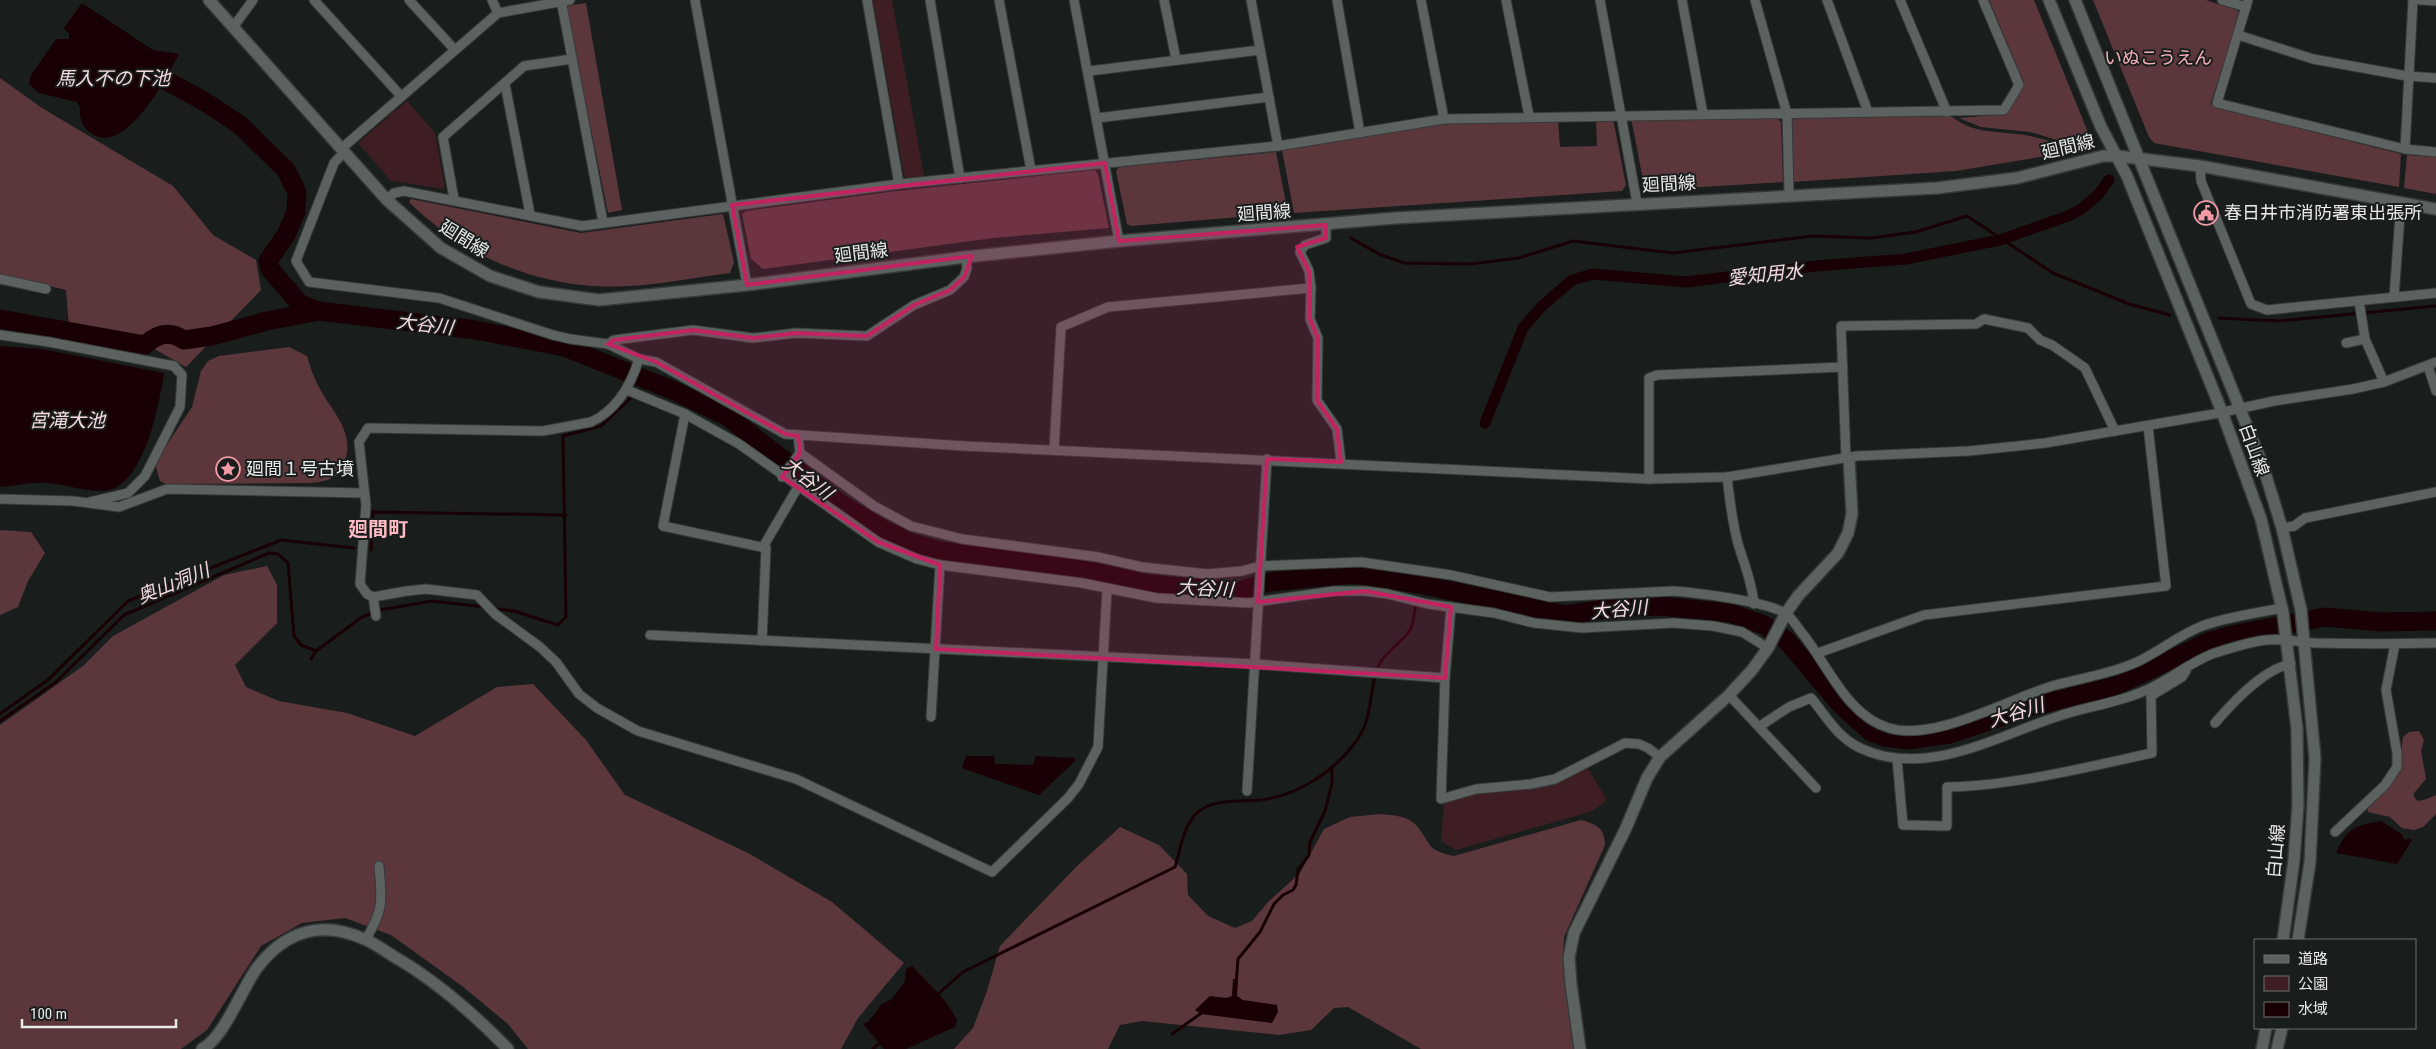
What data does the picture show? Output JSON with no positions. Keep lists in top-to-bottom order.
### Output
{
  "streets": {
    "street": ["廻間線", "白山線"]
  },
  "crossings": [
    ["廻間線", "白山線"]
  ],
  "districts": ["廻間町"],
  "water": [
    "馬入不の下池",
    "愛知用水",
    "大谷川",
    "宮滝大池",
    "奥山洞川"
  ],
  "parks": ["いぬこうえん"],
  "places": {
    "public building": ["春日井市消防署東出張所"],
    "place": ["廻間１号古墳"]
  },
  "legend": ["道路", "公園", "水域"],
  "scale_bar": "100 m"
}
